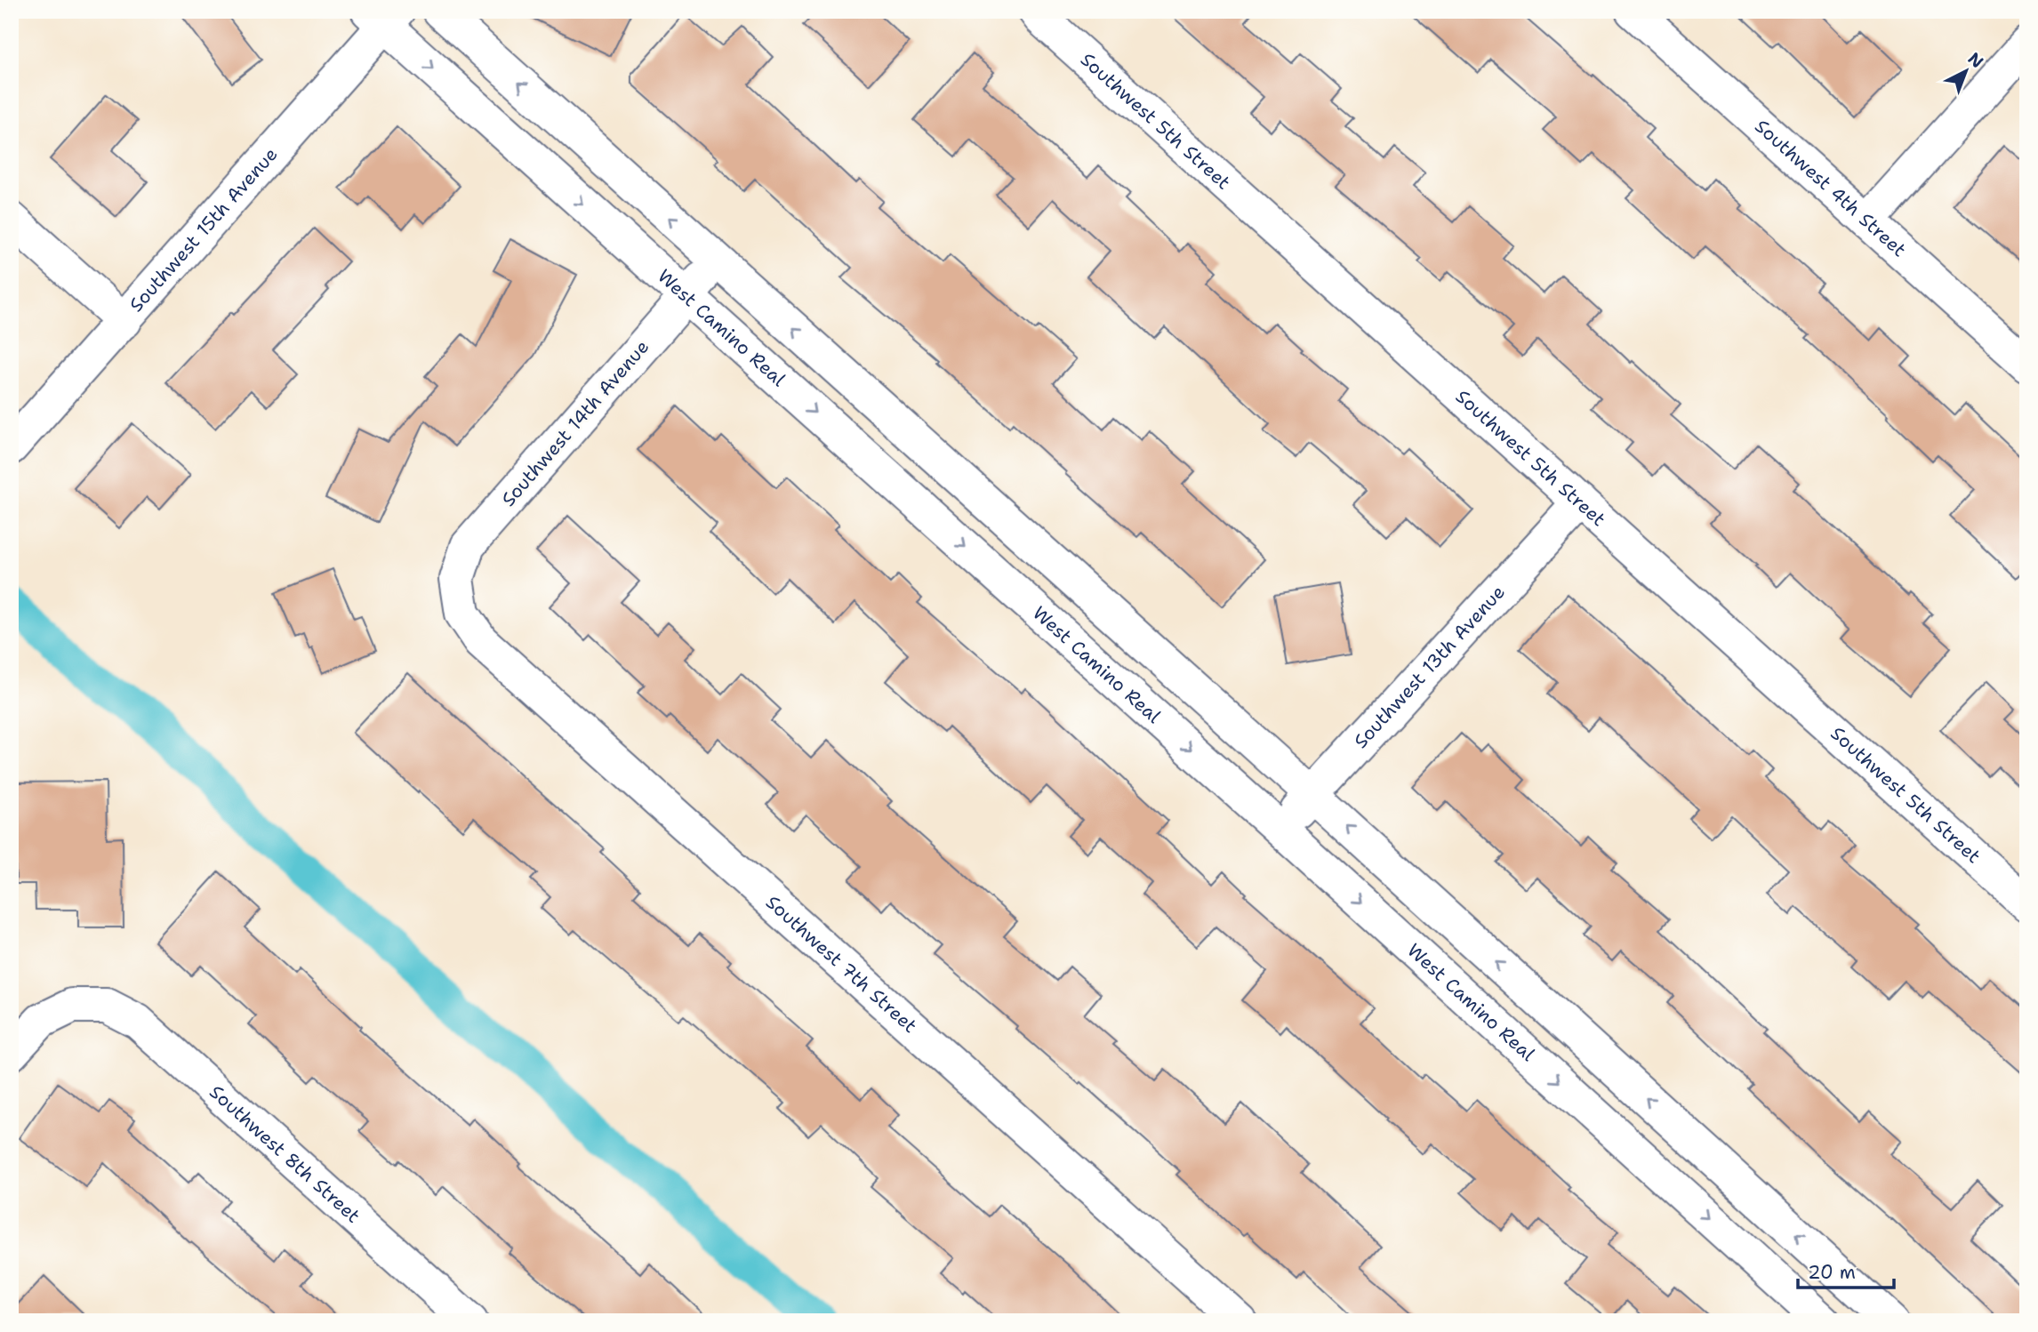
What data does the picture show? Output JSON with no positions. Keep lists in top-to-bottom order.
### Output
{
  "streets": {
    "street": [
      "Southwest 5th Street",
      "Southwest 4th Street",
      "Southwest 15th Avenue",
      "West Camino Real",
      "Southwest 14th Avenue",
      "Southwest 13th Avenue",
      "Southwest 7th Street",
      "Southwest 8th Street"
    ]
  },
  "crossings": [
    ["Southwest 5th Street", "Southwest 13th Avenue"],
    ["Southwest 15th Avenue", "West Camino Real"],
    ["West Camino Real", "Southwest 14th Avenue"],
    ["West Camino Real", "Southwest 13th Avenue"],
    ["Southwest 14th Avenue", "Southwest 7th Street"]
  ],
  "scale_bar": "20 m",
  "north": "top right"
}
